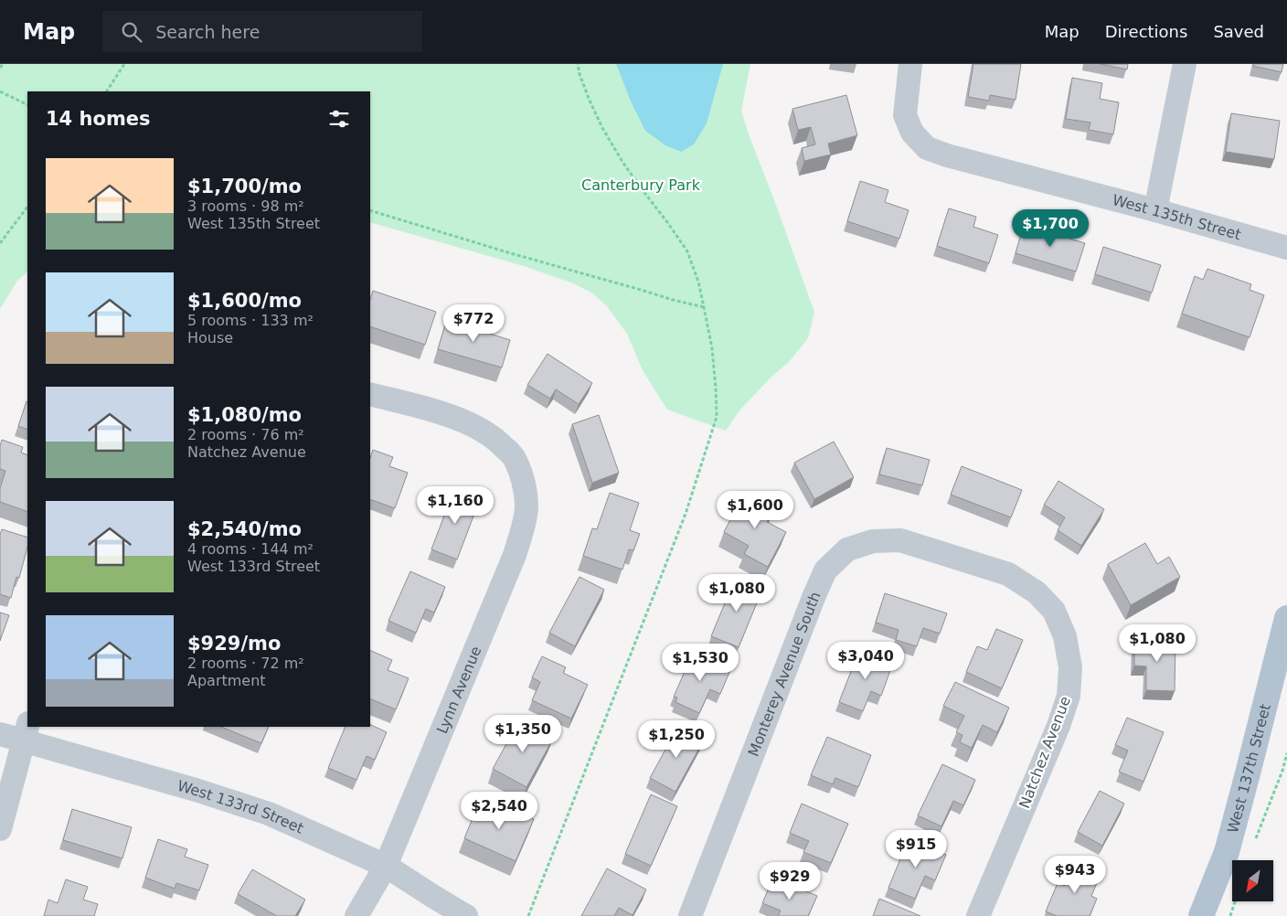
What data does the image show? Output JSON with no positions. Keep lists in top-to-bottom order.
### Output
{
  "streets": {
    "main road": ["West 137th Street"],
    "street": [
      "West 135th Street",
      "Monterey Avenue South",
      "Lynn Avenue",
      "Natchez Avenue",
      "West 133rd Street"
    ]
  },
  "crossings": [
    ["Monterey Avenue South", "Natchez Avenue"],
    ["Lynn Avenue", "West 133rd Street"]
  ],
  "parks": ["Canterbury Park"],
  "north": "bottom left",
  "page": {
    "header": "Map",
    "search": "Search here",
    "nav": ["Map", "Directions", "Saved"],
    "heading": "14 homes",
    "list": [
      {
        "name": "$1,700/mo",
        "note": "3 rooms · 98 m² · West 135th Street"
      },
      {
        "name": "$1,600/mo",
        "note": "5 rooms · 133 m² · House"
      },
      {
        "name": "$1,080/mo",
        "note": "2 rooms · 76 m² · Natchez Avenue"
      },
      {
        "name": "$2,540/mo",
        "note": "4 rooms · 144 m² · West 133rd Street"
      },
      {
        "name": "$929/mo",
        "note": "2 rooms · 72 m² · Apartment"
      }
    ],
    "price": [
      "$1,700",
      "$772",
      "$1,160",
      "$1,600",
      "$1,080",
      "$1,080",
      "$3,040",
      "$1,530",
      "$1,350",
      "$1,250",
      "$2,540",
      "$915",
      "$943",
      "$929"
    ]
  }
}
